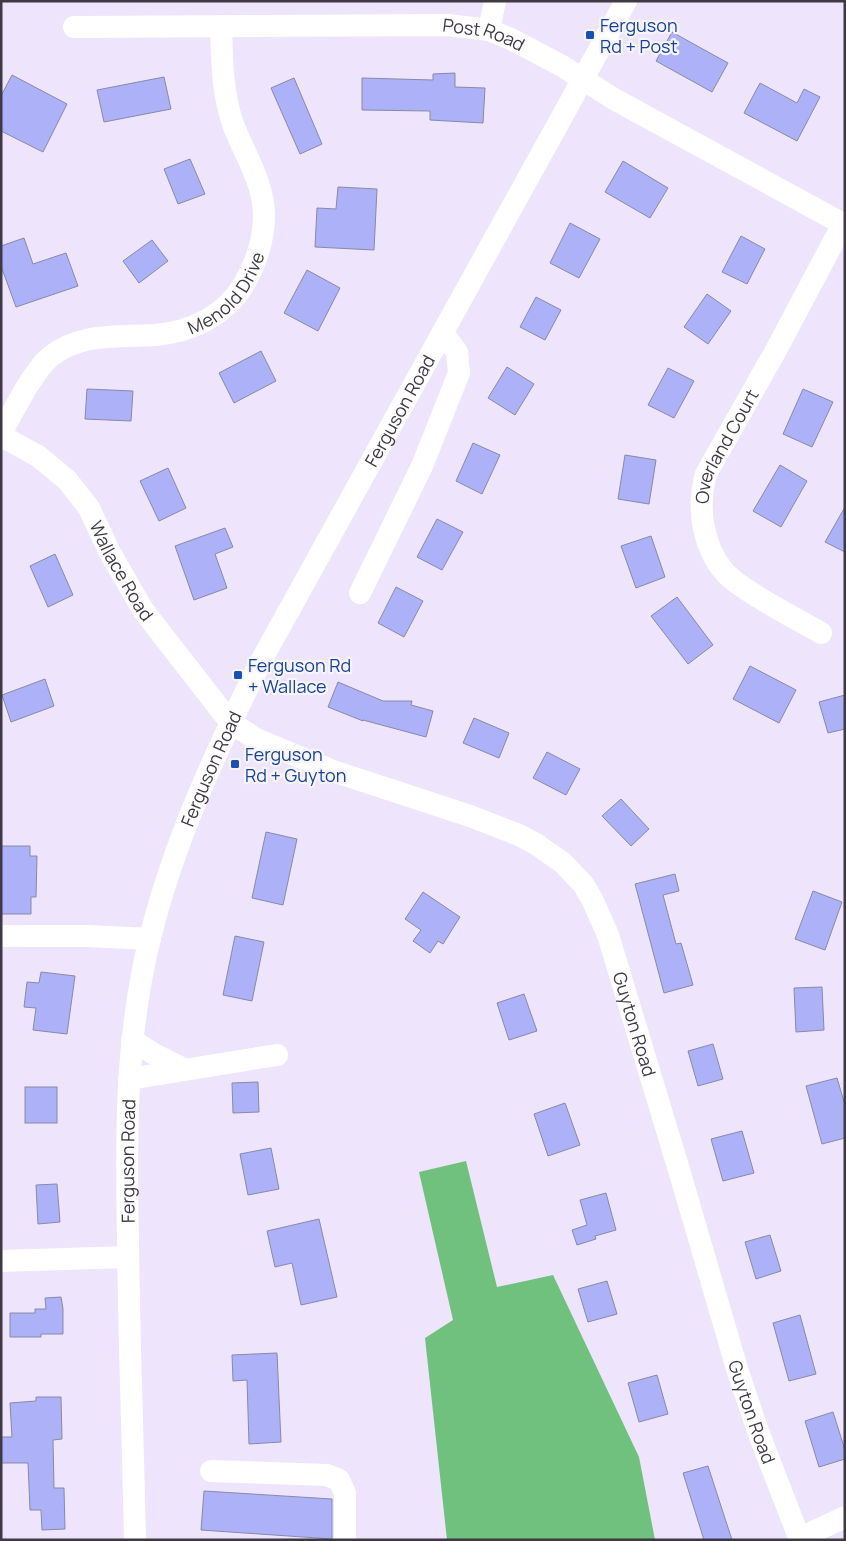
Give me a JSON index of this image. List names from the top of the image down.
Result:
{
  "streets": {
    "street": [
      "Post Road",
      "Menold Drive",
      "Ferguson Road",
      "Overland Court",
      "Wallace Road",
      "Guyton Road"
    ]
  },
  "crossings": [
    ["Post Road", "Menold Drive"],
    ["Post Road", "Ferguson Road"],
    ["Post Road", "Overland Court"],
    ["Menold Drive", "Wallace Road"],
    ["Ferguson Road", "Wallace Road"],
    ["Ferguson Road", "Guyton Road"],
    ["Wallace Road", "Guyton Road"]
  ],
  "places": {
    "transit": ["Ferguson Rd + Post", "Ferguson Rd + Wallace", "Ferguson Rd + Guyton"]
  }
}
